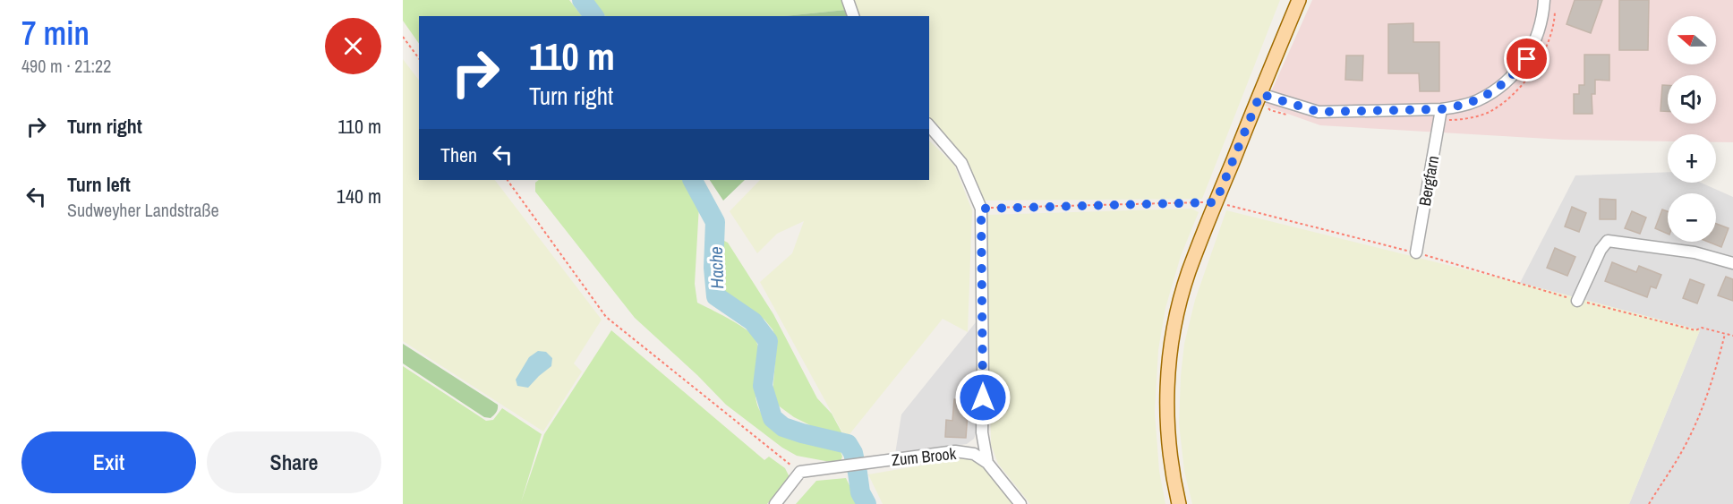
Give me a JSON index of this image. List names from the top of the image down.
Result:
{
  "streets": {
    "street": ["Bergfarn", "Zum Brook"]
  },
  "water": ["Hache"],
  "north": "left",
  "page": {
    "heading": ["7 min", "490 m · 21:22"],
    "map_buttons": ["+", "−"],
    "turn": ["110 m", "Turn right"],
    "list": [
      {
        "name": "Turn right",
        "value": "110 m"
      },
      {
        "name": "Turn left",
        "note": "Sudweyher Landstraße",
        "value": "140 m"
      }
    ],
    "then": "Then",
    "buttons": ["Exit", "Share"]
  }
}
